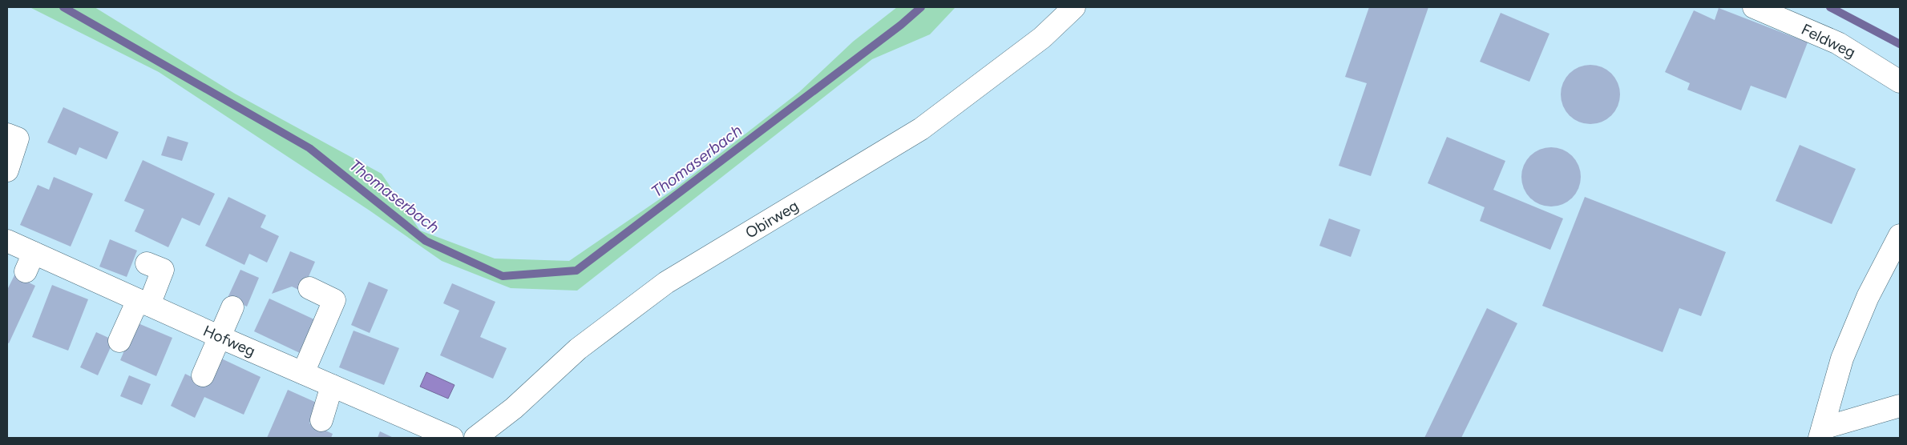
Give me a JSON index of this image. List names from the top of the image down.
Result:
{
  "streets": {
    "street": ["Feldweg", "Obirweg", "Hofweg"]
  },
  "water": ["Thomaserbach"]
}
